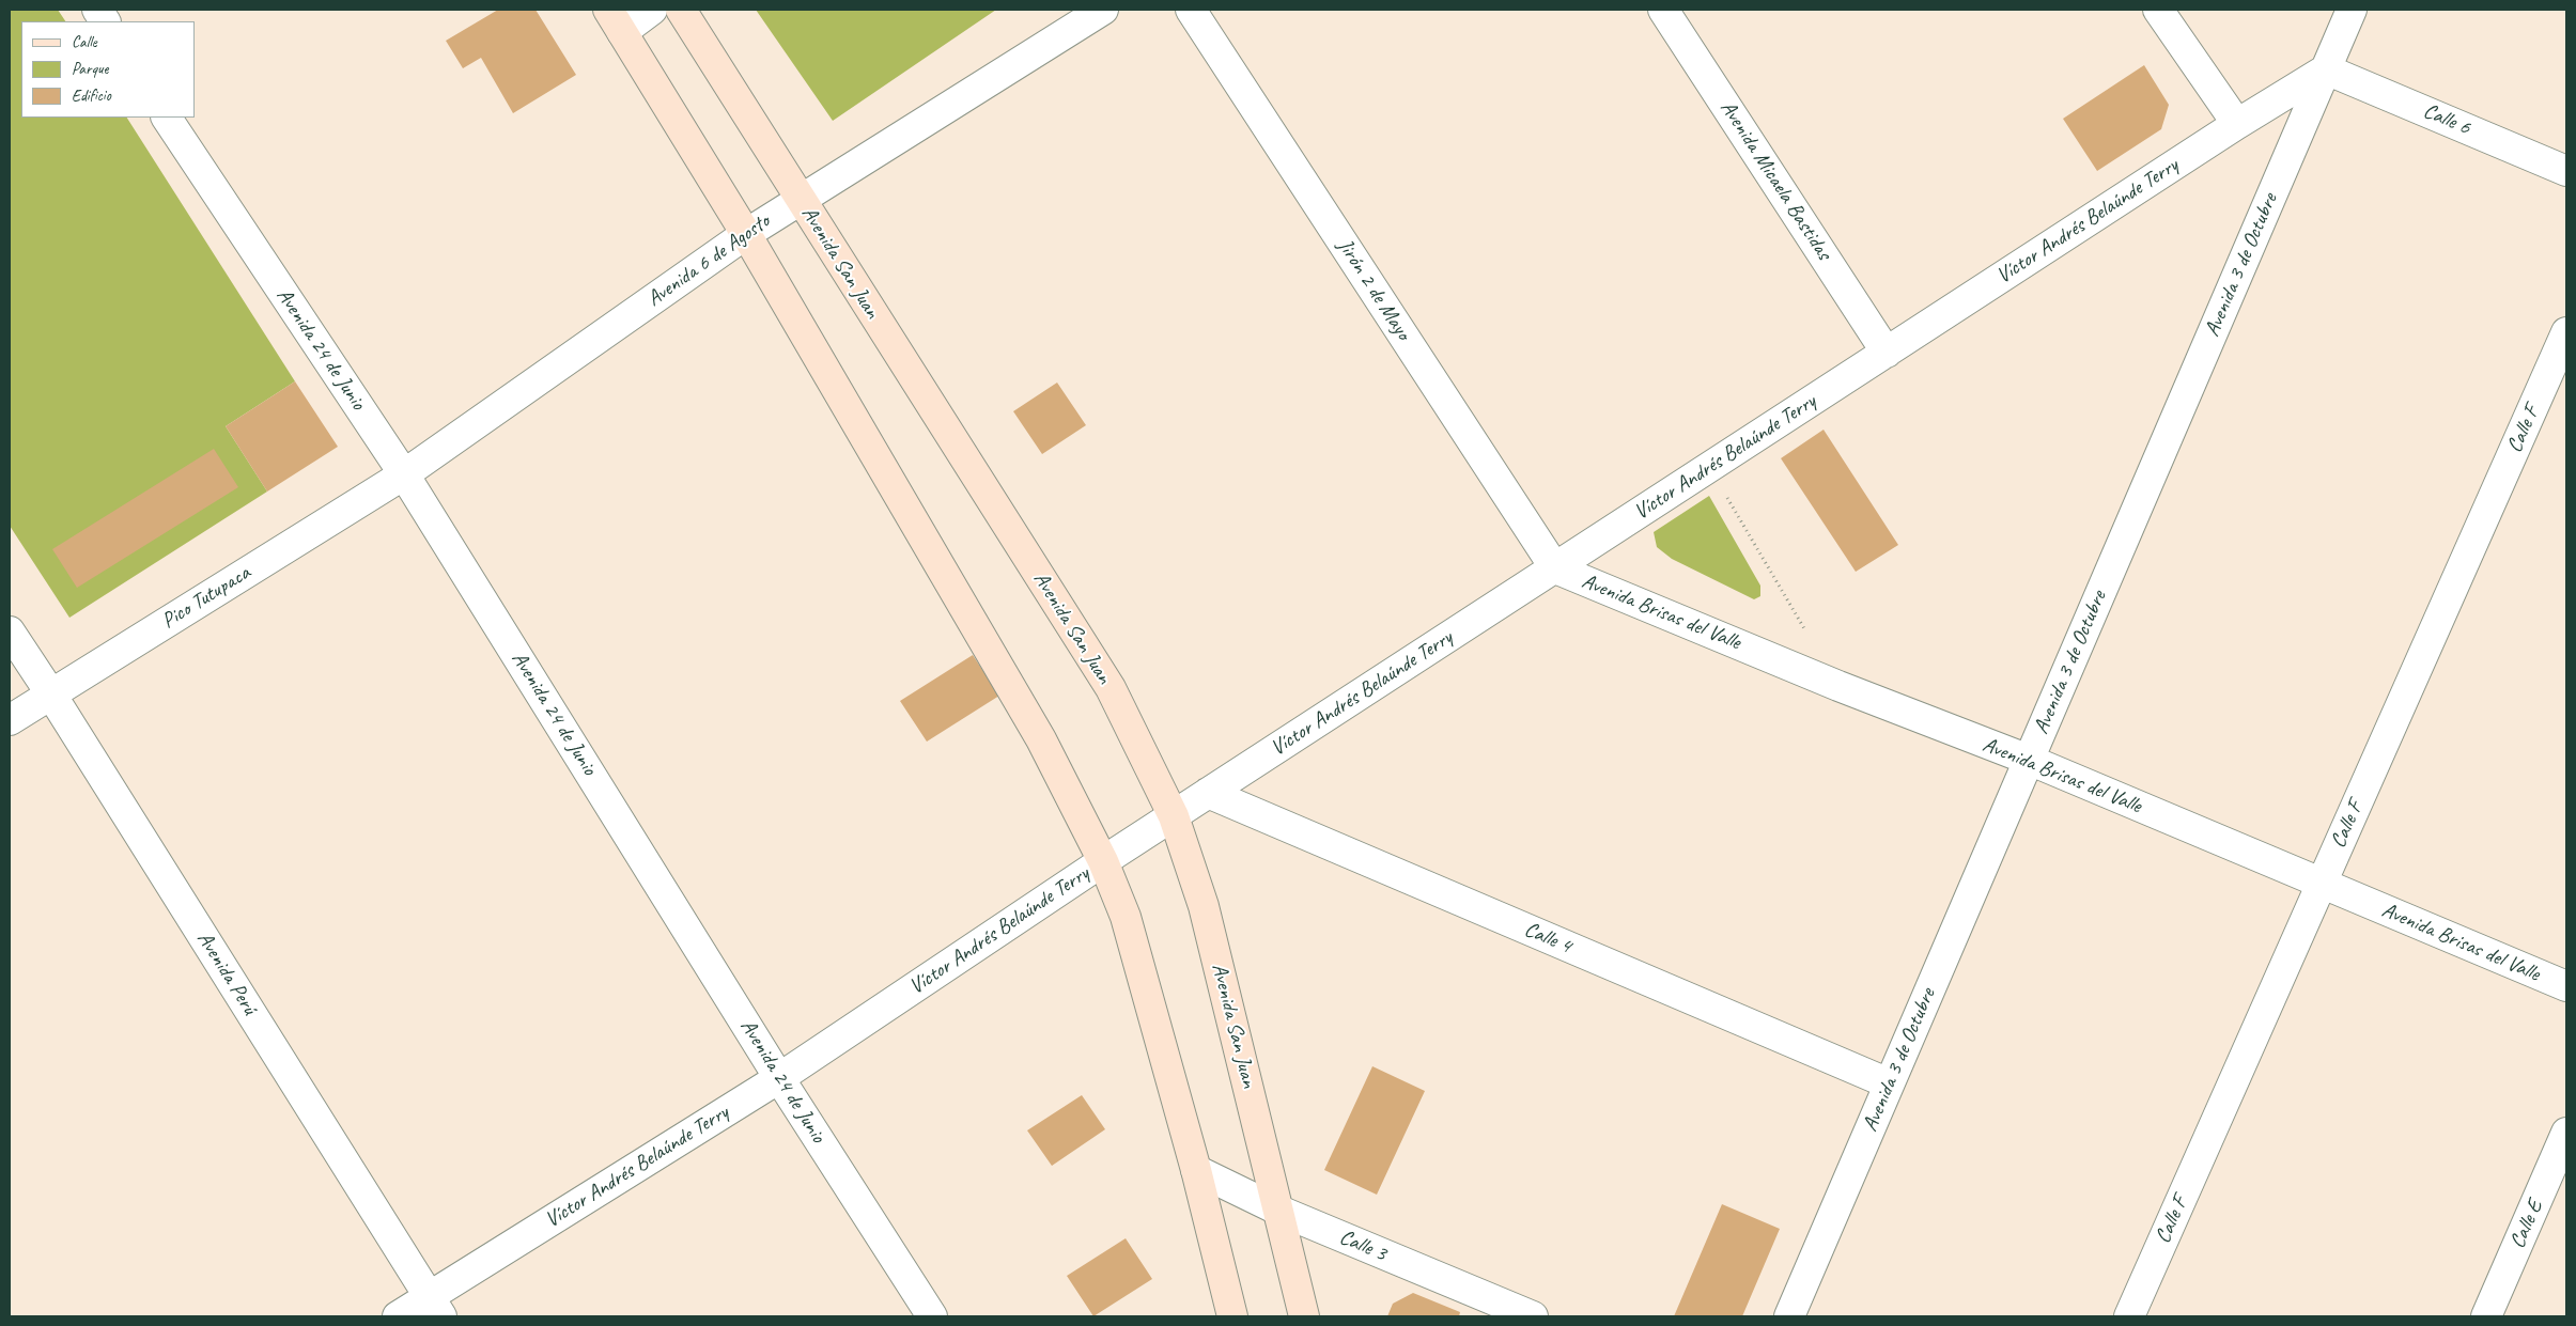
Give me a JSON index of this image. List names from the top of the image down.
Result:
{
  "streets": {
    "main road": ["Avenida San Juan"],
    "street": [
      "Calle 6",
      "Avenida Micaela Bastidas",
      "Víctor Andrés Belaúnde Terry",
      "Avenida 6 de Agosto",
      "Avenida 3 de Octubre",
      "Jirón 2 de Mayo",
      "Avenida 24 de Junio",
      "Calle F",
      "Pico Tutupaca",
      "Avenida Brisas del Valle",
      "Calle 4",
      "Avenida Perú",
      "Calle E",
      "Calle 3"
    ]
  },
  "crossings": [
    ["Calle 6", "Víctor Andrés Belaúnde Terry"],
    ["Calle 6", "Avenida 3 de Octubre"],
    ["Avenida Micaela Bastidas", "Víctor Andrés Belaúnde Terry"],
    ["Víctor Andrés Belaúnde Terry", "Avenida San Juan"],
    ["Víctor Andrés Belaúnde Terry", "Avenida 3 de Octubre"],
    ["Víctor Andrés Belaúnde Terry", "Jirón 2 de Mayo"],
    ["Víctor Andrés Belaúnde Terry", "Avenida 24 de Junio"],
    ["Víctor Andrés Belaúnde Terry", "Avenida Brisas del Valle"],
    ["Víctor Andrés Belaúnde Terry", "Calle 4"],
    ["Víctor Andrés Belaúnde Terry", "Avenida Perú"],
    ["Avenida 6 de Agosto", "Avenida San Juan"],
    ["Avenida 6 de Agosto", "Avenida 24 de Junio"],
    ["Avenida 6 de Agosto", "Pico Tutupaca"],
    ["Avenida San Juan", "Calle 3"],
    ["Avenida 3 de Octubre", "Avenida Brisas del Valle"],
    ["Avenida 3 de Octubre", "Calle 4"],
    ["Jirón 2 de Mayo", "Avenida Brisas del Valle"],
    ["Avenida 24 de Junio", "Pico Tutupaca"],
    ["Calle F", "Avenida Brisas del Valle"],
    ["Pico Tutupaca", "Avenida Perú"]
  ],
  "legend": ["Calle", "Parque", "Edificio"]
}
